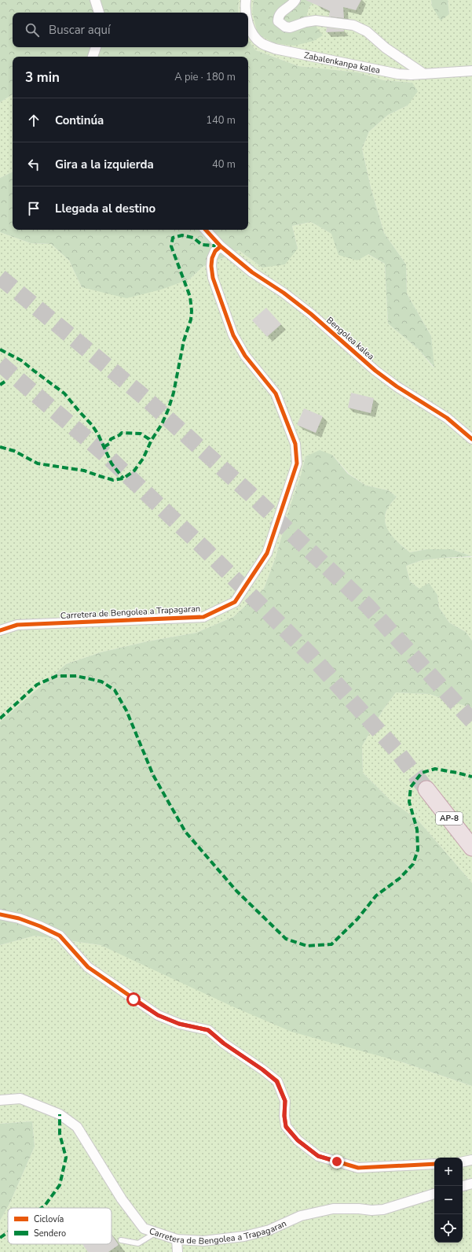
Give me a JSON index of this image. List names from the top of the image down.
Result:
{
  "streets": {
    "highway": ["AP-8"],
    "street": ["Zabalenkanpa kalea", "Bengolea kalea", "Carretera de Bengolea a Trapagaran"]
  },
  "crossings": [
    ["Bengolea kalea", "Carretera de Bengolea a Trapagaran"]
  ],
  "legend": ["Ciclovía", "Sendero"],
  "page": {
    "search": "Buscar aquí",
    "heading": ["3 min", "A pie · 180 m"],
    "list": [
      ["Continúa", "140 m"],
      ["Gira a la izquierda", "40 m"],
      "Llegada al destino"
    ],
    "map_buttons": ["+", "−"]
  }
}
